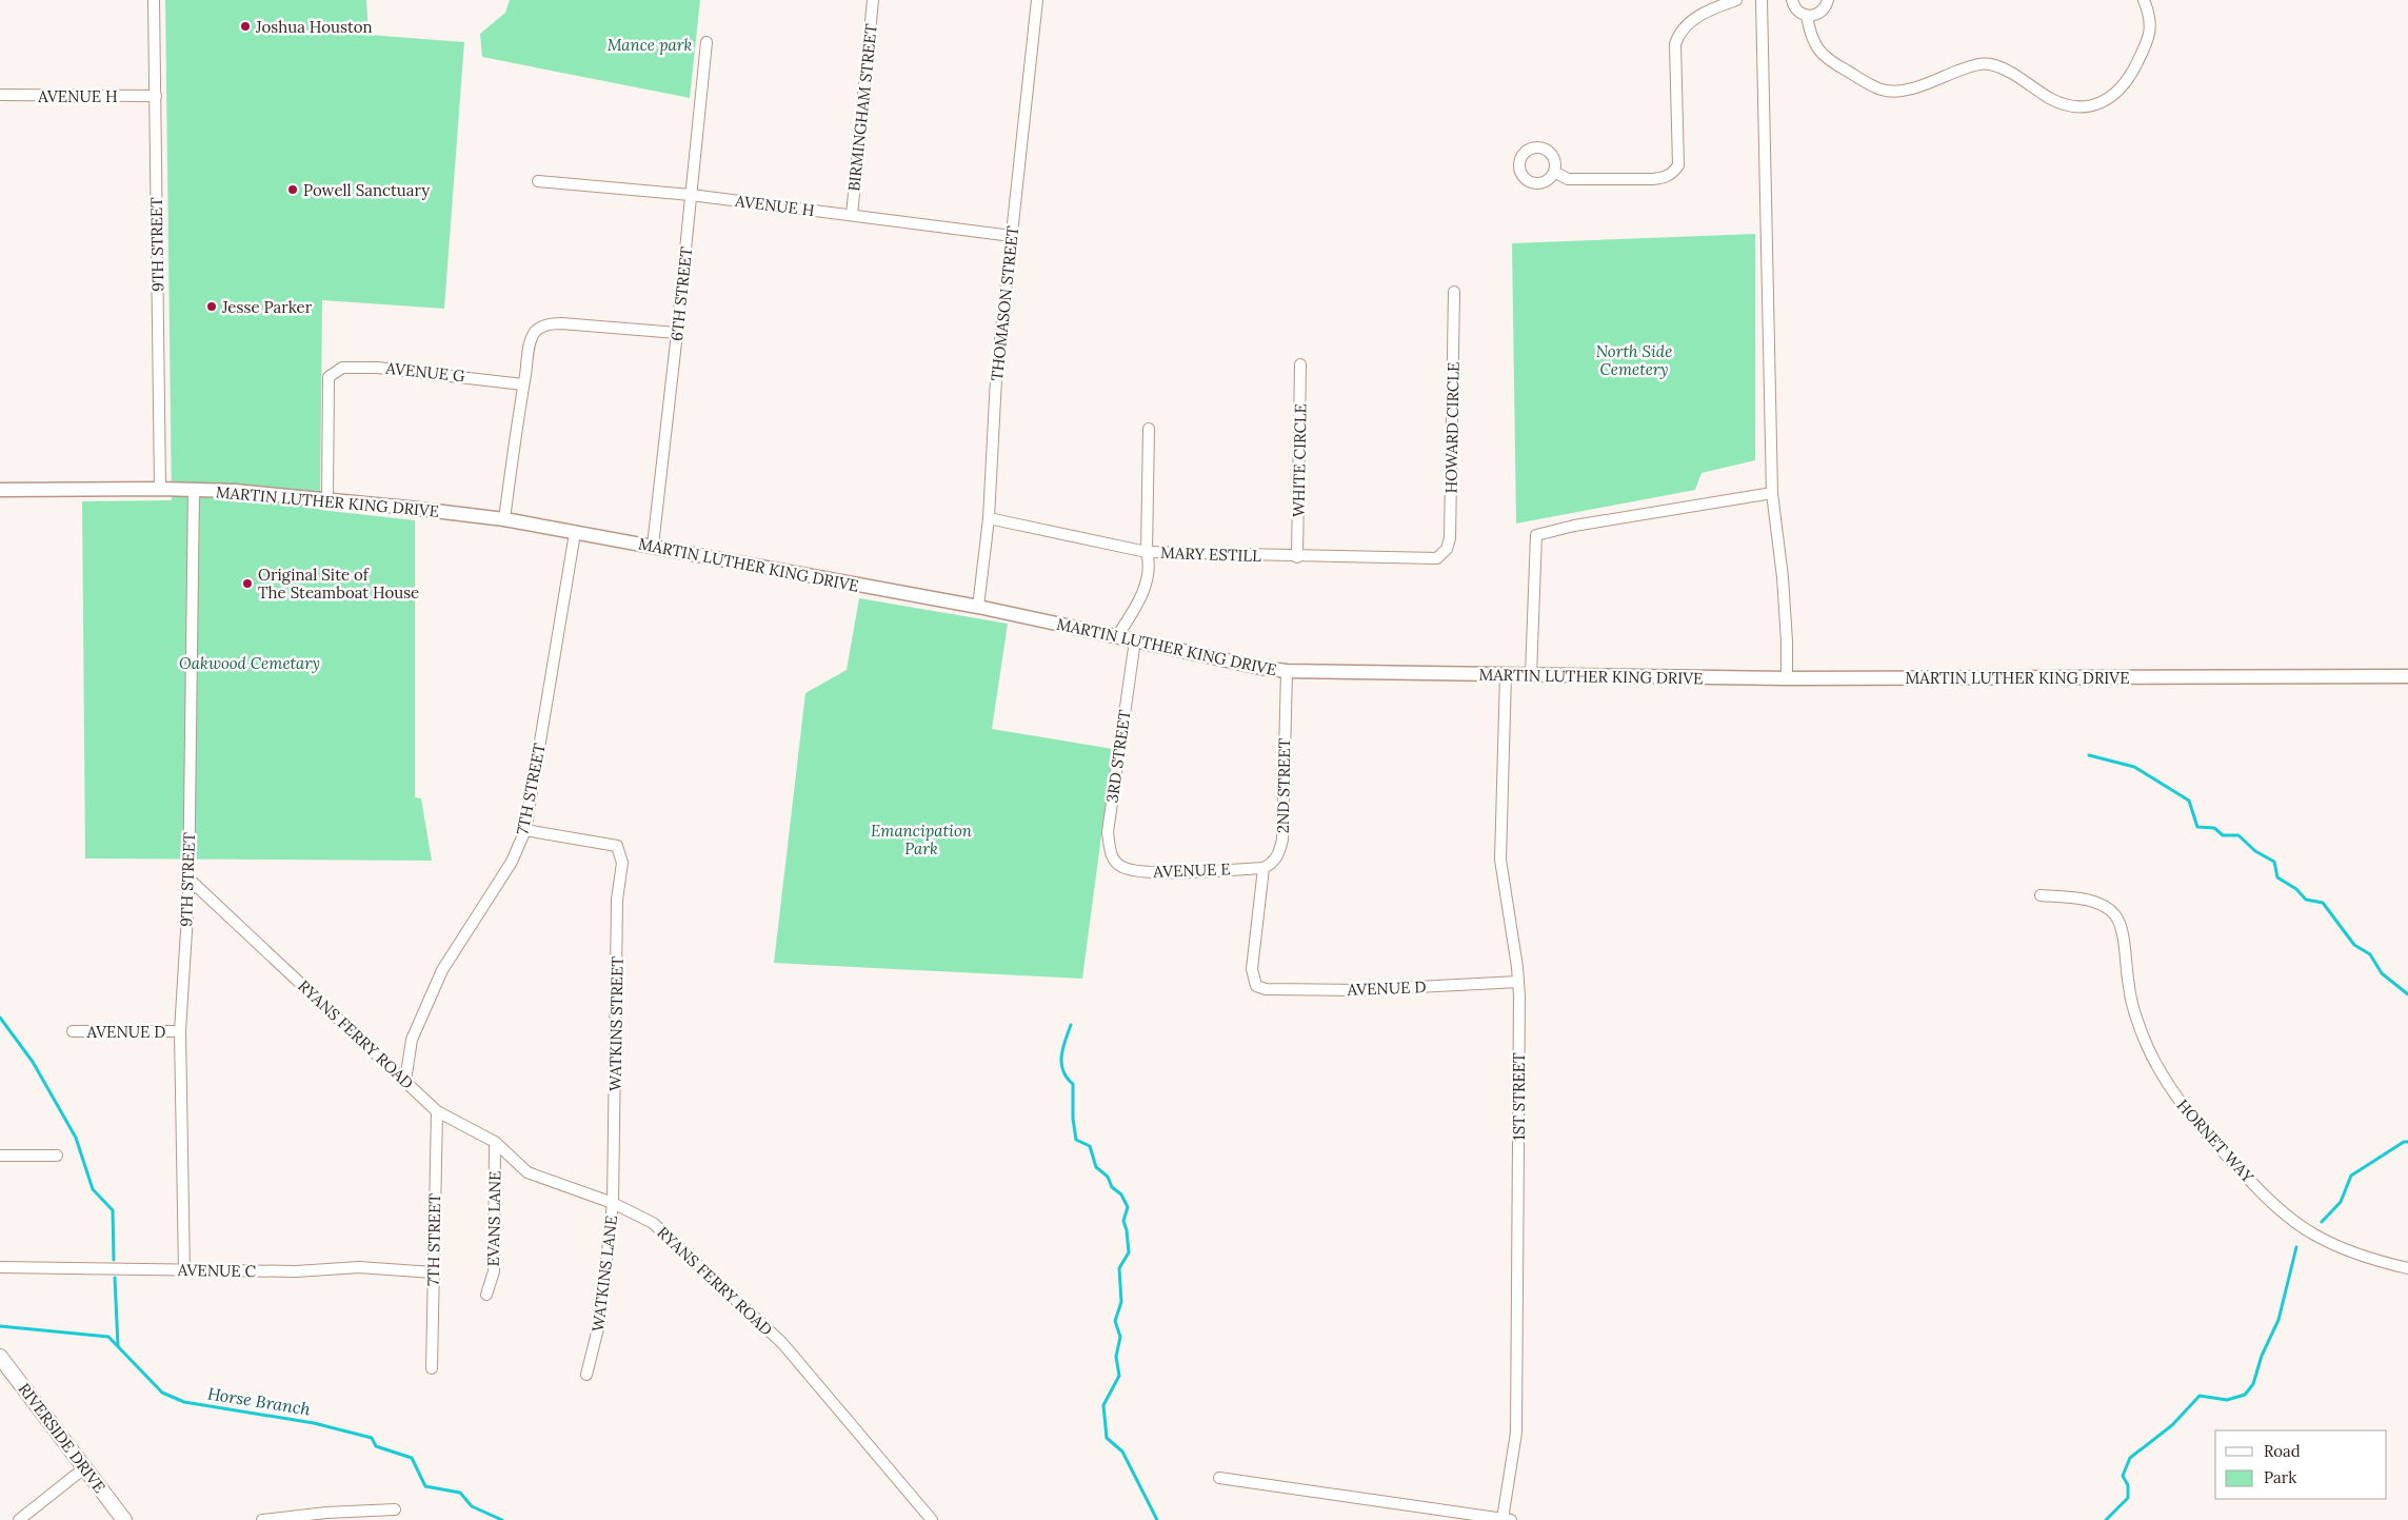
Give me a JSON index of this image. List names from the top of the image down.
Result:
{
  "streets": {
    "main road": ["RIVERSIDE DRIVE"],
    "street": [
      "AVENUE H",
      "BIRMINGHAM STREET",
      "9TH STREET",
      "6TH STREET",
      "THOMASON STREET",
      "AVENUE G",
      "HOWARD CIRCLE",
      "WHITE CIRCLE",
      "MARTIN LUTHER KING DRIVE",
      "MARY ESTILL",
      "3RD STREET",
      "2ND STREET",
      "7TH STREET",
      "AVENUE E",
      "AVENUE D",
      "WATKINS STREET",
      "RYANS FERRY ROAD",
      "1ST STREET",
      "HORNET WAY",
      "EVANS LANE",
      "AVENUE C",
      "WATKINS LANE"
    ]
  },
  "crossings": [
    ["AVENUE H", "BIRMINGHAM STREET"],
    ["AVENUE H", "9TH STREET"],
    ["AVENUE H", "6TH STREET"],
    ["AVENUE H", "THOMASON STREET"],
    ["9TH STREET", "MARTIN LUTHER KING DRIVE"],
    ["9TH STREET", "AVENUE D"],
    ["9TH STREET", "RYANS FERRY ROAD"],
    ["9TH STREET", "AVENUE C"],
    ["6TH STREET", "MARTIN LUTHER KING DRIVE"],
    ["THOMASON STREET", "MARTIN LUTHER KING DRIVE"],
    ["THOMASON STREET", "MARY ESTILL"],
    ["AVENUE G", "MARTIN LUTHER KING DRIVE"],
    ["HOWARD CIRCLE", "MARY ESTILL"],
    ["WHITE CIRCLE", "MARY ESTILL"],
    ["MARTIN LUTHER KING DRIVE", "3RD STREET"],
    ["MARTIN LUTHER KING DRIVE", "2ND STREET"],
    ["MARTIN LUTHER KING DRIVE", "7TH STREET"],
    ["MARTIN LUTHER KING DRIVE", "1ST STREET"],
    ["3RD STREET", "AVENUE E"],
    ["2ND STREET", "AVENUE E"],
    ["2ND STREET", "AVENUE D"],
    ["7TH STREET", "WATKINS STREET"],
    ["7TH STREET", "RYANS FERRY ROAD"],
    ["7TH STREET", "AVENUE C"],
    ["AVENUE E", "AVENUE D"],
    ["AVENUE D", "1ST STREET"],
    ["WATKINS STREET", "RYANS FERRY ROAD"],
    ["WATKINS STREET", "WATKINS LANE"],
    ["RYANS FERRY ROAD", "EVANS LANE"],
    ["RYANS FERRY ROAD", "WATKINS LANE"]
  ],
  "water": ["Horse Branch"],
  "parks": [
    "Mance park",
    "North Side Cemetery",
    "Oakwood Cemetary",
    "Emancipation Park"
  ],
  "places": [
    "Joshua Houston",
    "Powell Sanctuary",
    "Jesse Parker",
    "Original Site of The Steamboat House"
  ],
  "legend": ["Road", "Park"]
}
